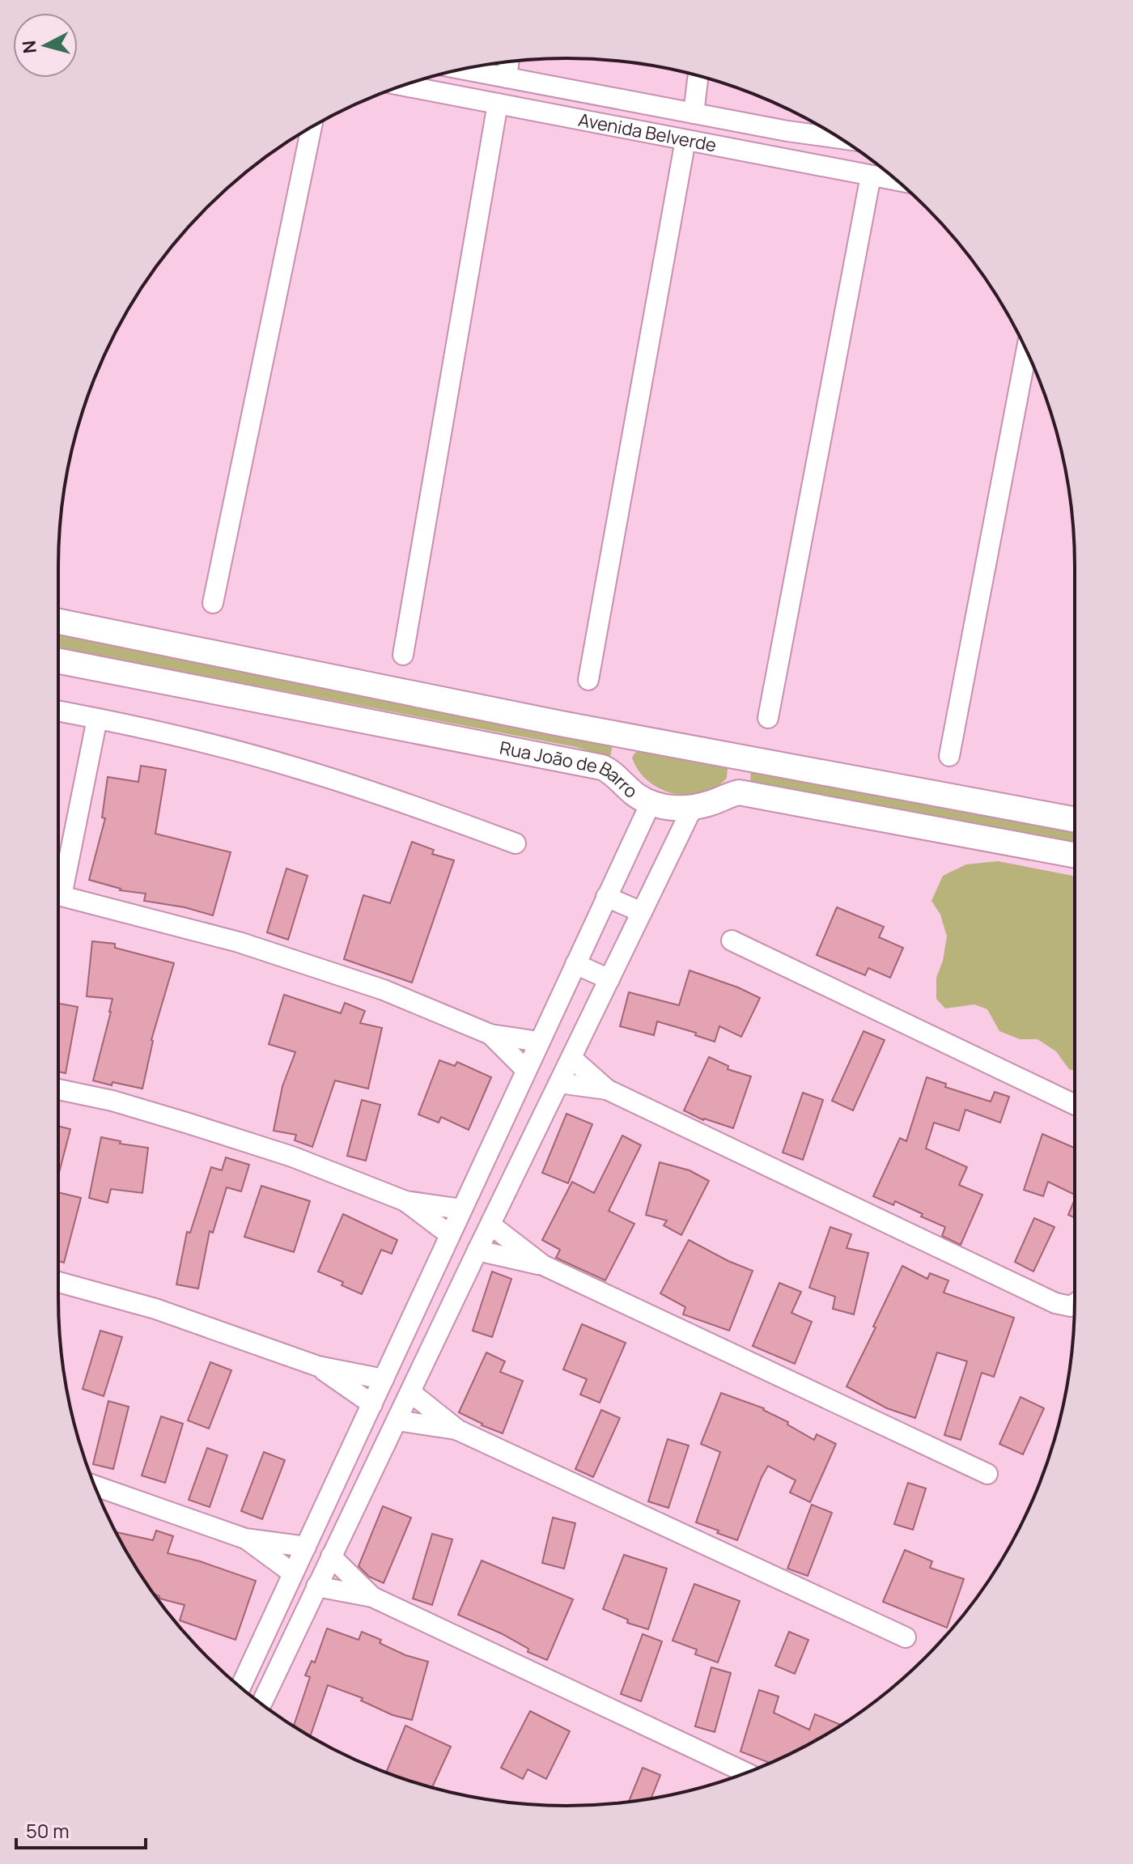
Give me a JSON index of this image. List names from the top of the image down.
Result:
{
  "streets": {
    "street": ["Avenida Belverde", "Rua João de Barro"]
  },
  "scale_bar": "50 m",
  "north": "left"
}
